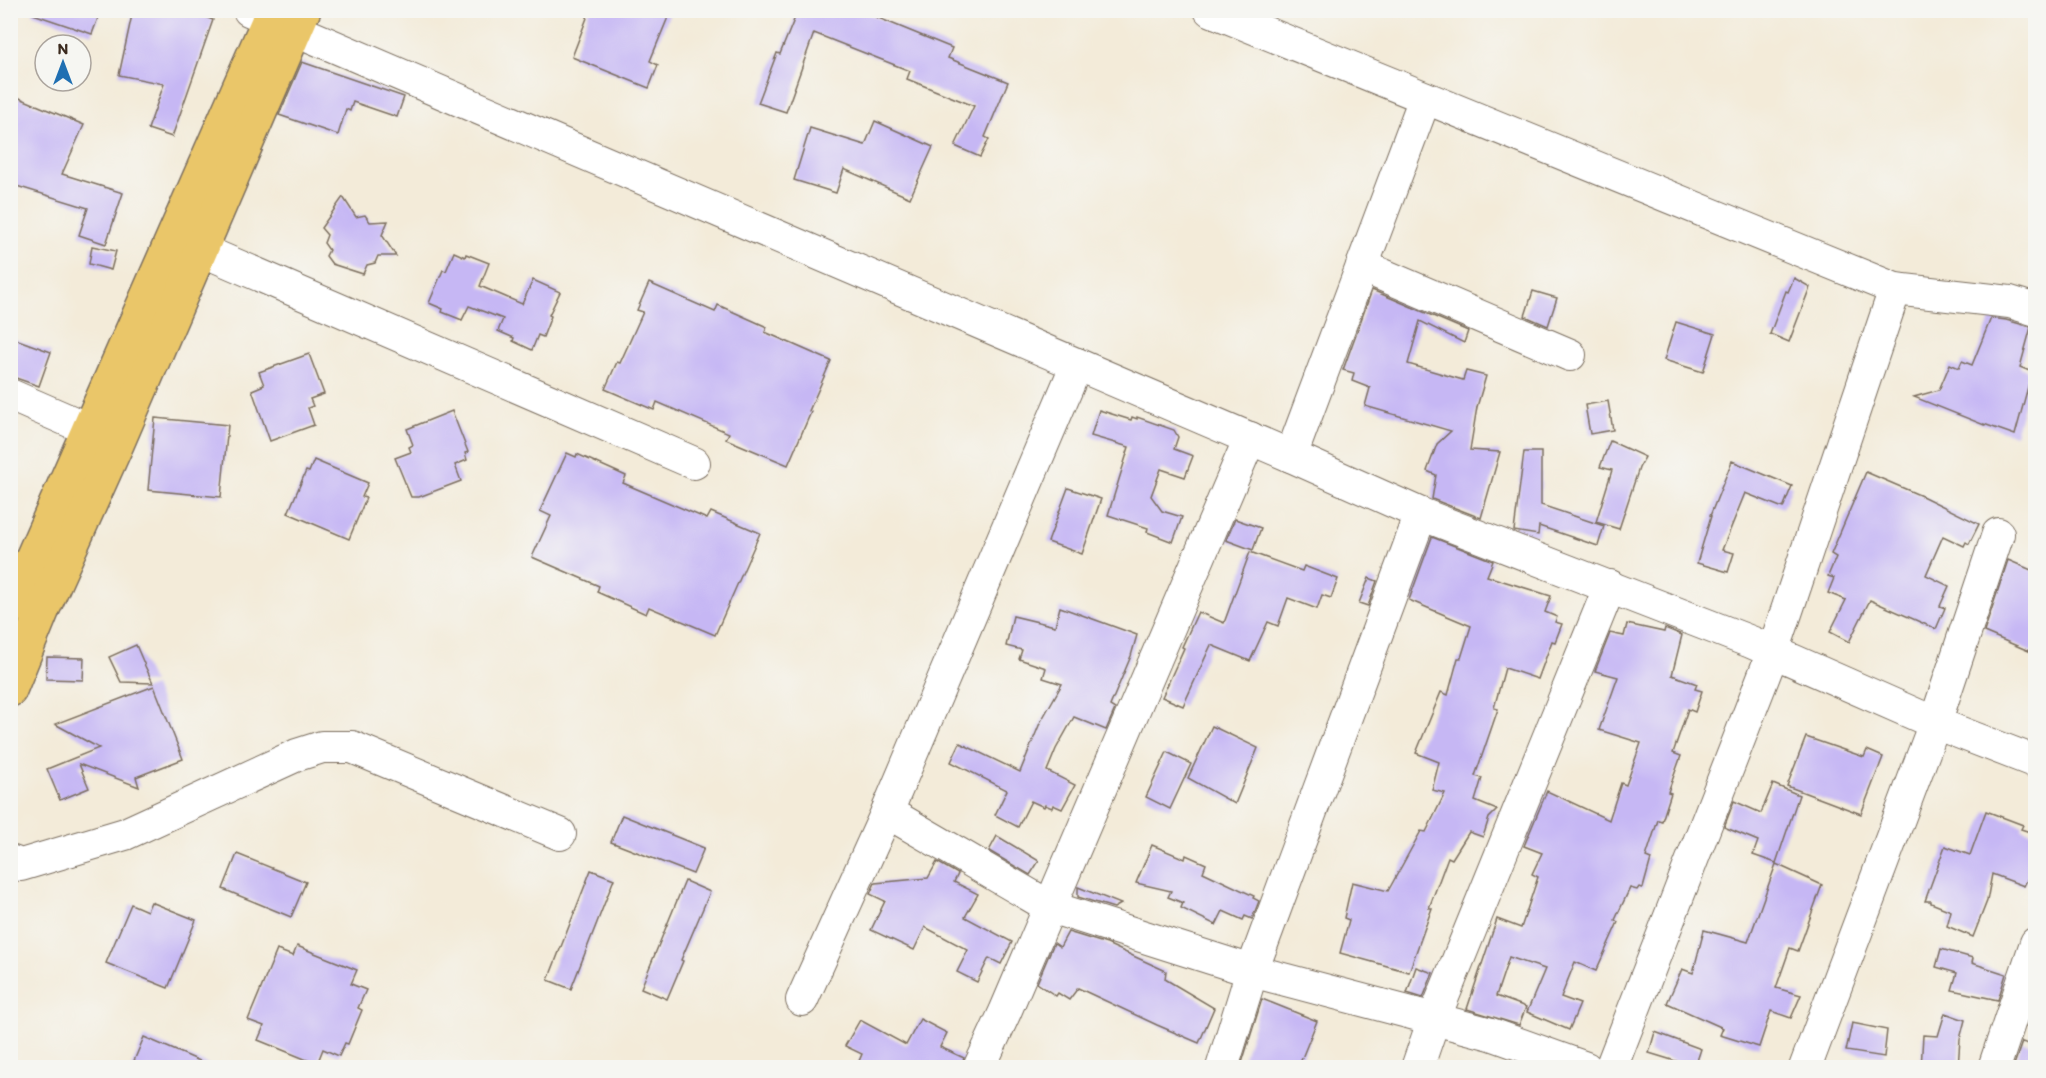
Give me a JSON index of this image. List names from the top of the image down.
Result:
{
  "north": "top"
}
